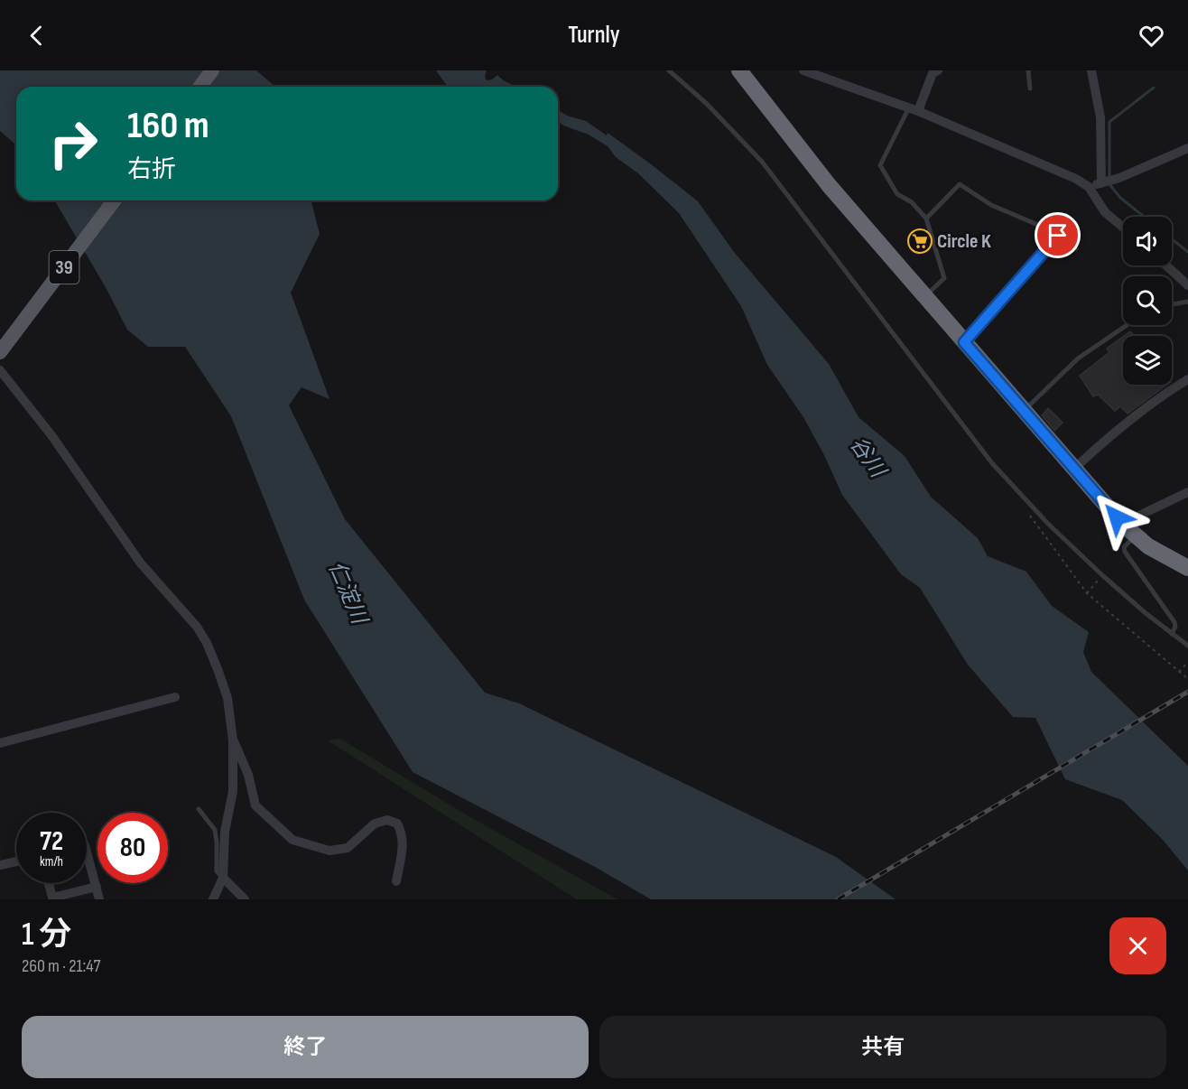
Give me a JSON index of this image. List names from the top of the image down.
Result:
{
  "streets": {
    "main road": ["39"]
  },
  "water": ["谷川", "仁淀川"],
  "places": {
    "supermarket": ["Circle K"]
  },
  "page": {
    "header": "Turnly",
    "turn": ["160 m", "右折"],
    "speed": "72 km/h",
    "limit": "80",
    "heading": ["1 分", "260 m · 21:47"],
    "buttons": ["終了", "共有"]
  }
}
